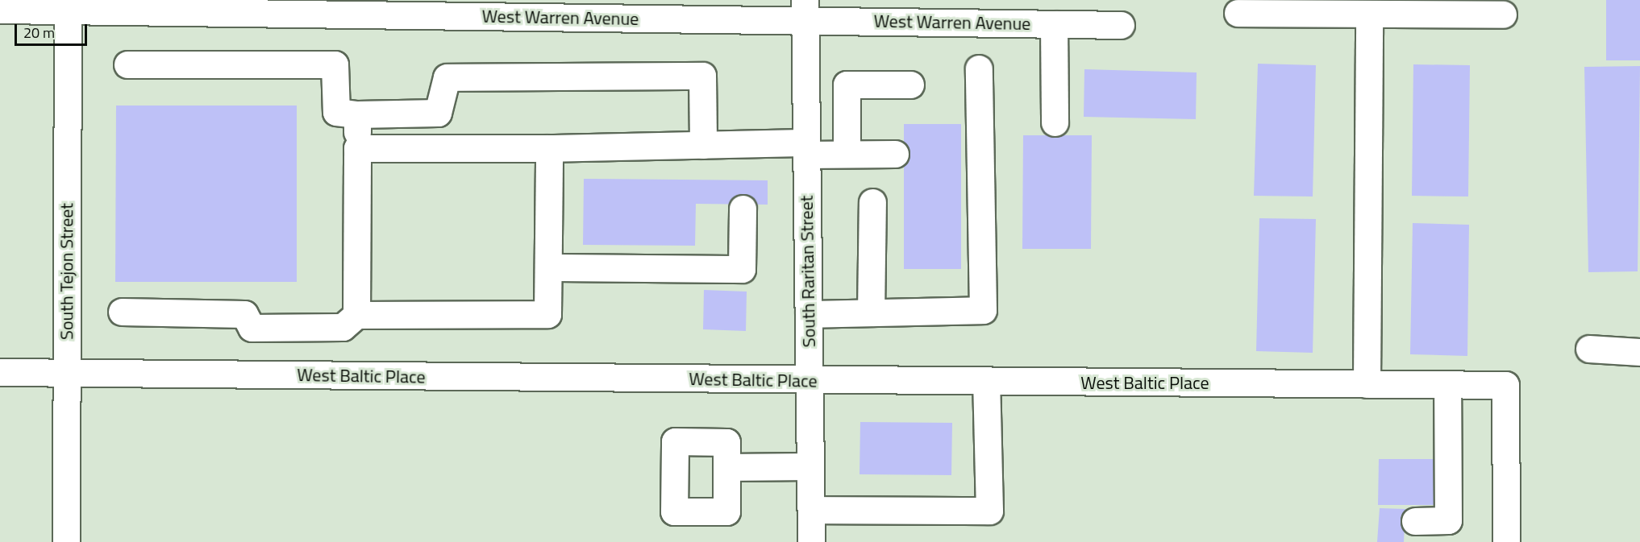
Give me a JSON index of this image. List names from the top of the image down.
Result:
{
  "streets": {
    "street": [
      "West Warren Avenue",
      "South Tejon Street",
      "South Raritan Street",
      "West Baltic Place"
    ]
  },
  "crossings": [
    ["West Warren Avenue", "South Tejon Street"],
    ["West Warren Avenue", "South Raritan Street"],
    ["South Tejon Street", "West Baltic Place"],
    ["South Raritan Street", "West Baltic Place"]
  ],
  "scale_bar": "20 m"
}
